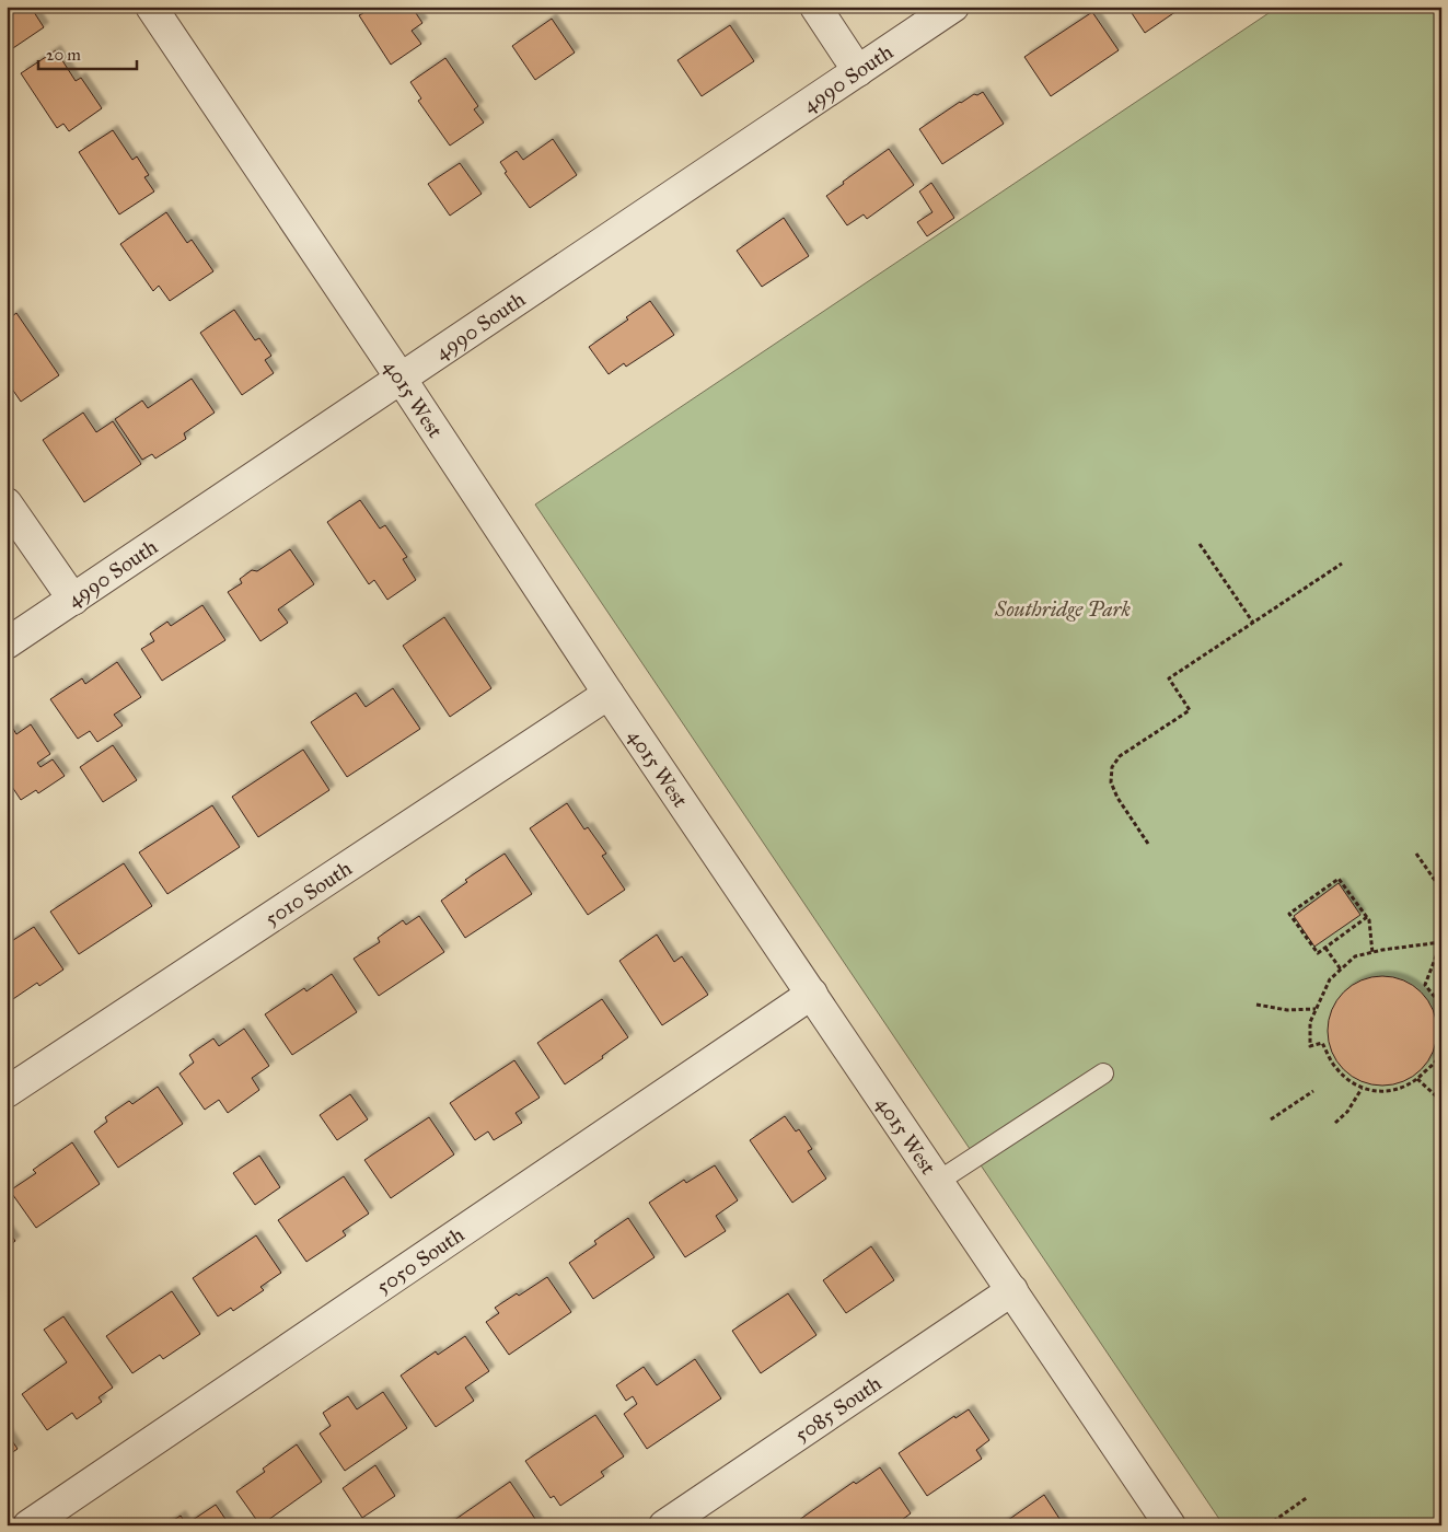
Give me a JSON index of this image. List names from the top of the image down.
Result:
{
  "streets": {
    "street": [
      "4990 South",
      "4015 West",
      "5010 South",
      "5050 South",
      "5085 South"
    ]
  },
  "crossings": [
    ["4990 South", "4015 West"],
    ["4015 West", "5010 South"],
    ["4015 West", "5050 South"],
    ["4015 West", "5085 South"]
  ],
  "parks": ["Southridge Park"],
  "scale_bar": "20 m"
}
